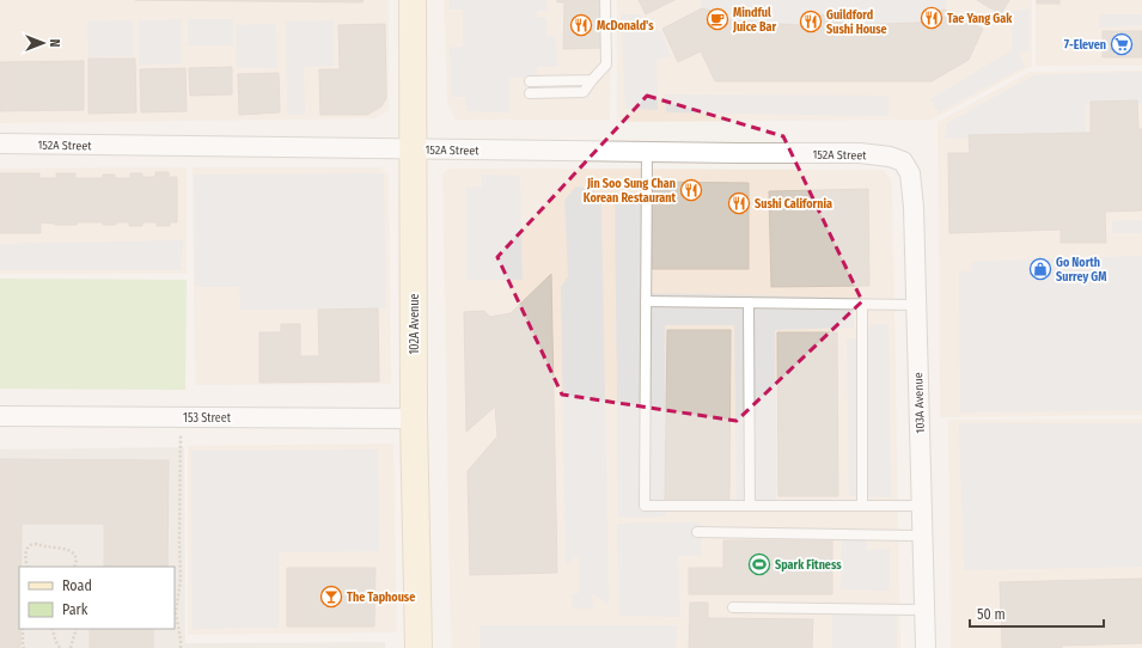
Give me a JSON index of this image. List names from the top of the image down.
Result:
{
  "streets": {
    "street": [
      "152A Street",
      "102A Avenue",
      "103A Avenue",
      "153 Street"
    ]
  },
  "crossings": [
    ["152A Street", "102A Avenue"],
    ["152A Street", "103A Avenue"],
    ["102A Avenue", "153 Street"]
  ],
  "places": {
    "restaurant": [
      "Tae Yang Gak",
      "Guildford Sushi House",
      "McDonald's",
      "Jin Soo Sung Chan Korean Restaurant",
      "Sushi California"
    ],
    "cafe": ["Mindful Juice Bar"],
    "supermarket": ["7-Eleven"],
    "shop": ["Go North Surrey GM"],
    "sports": ["Spark Fitness"],
    "bar": ["The Taphouse"]
  },
  "legend": ["Road", "Park"],
  "scale_bar": "50 m",
  "north": "right"
}
